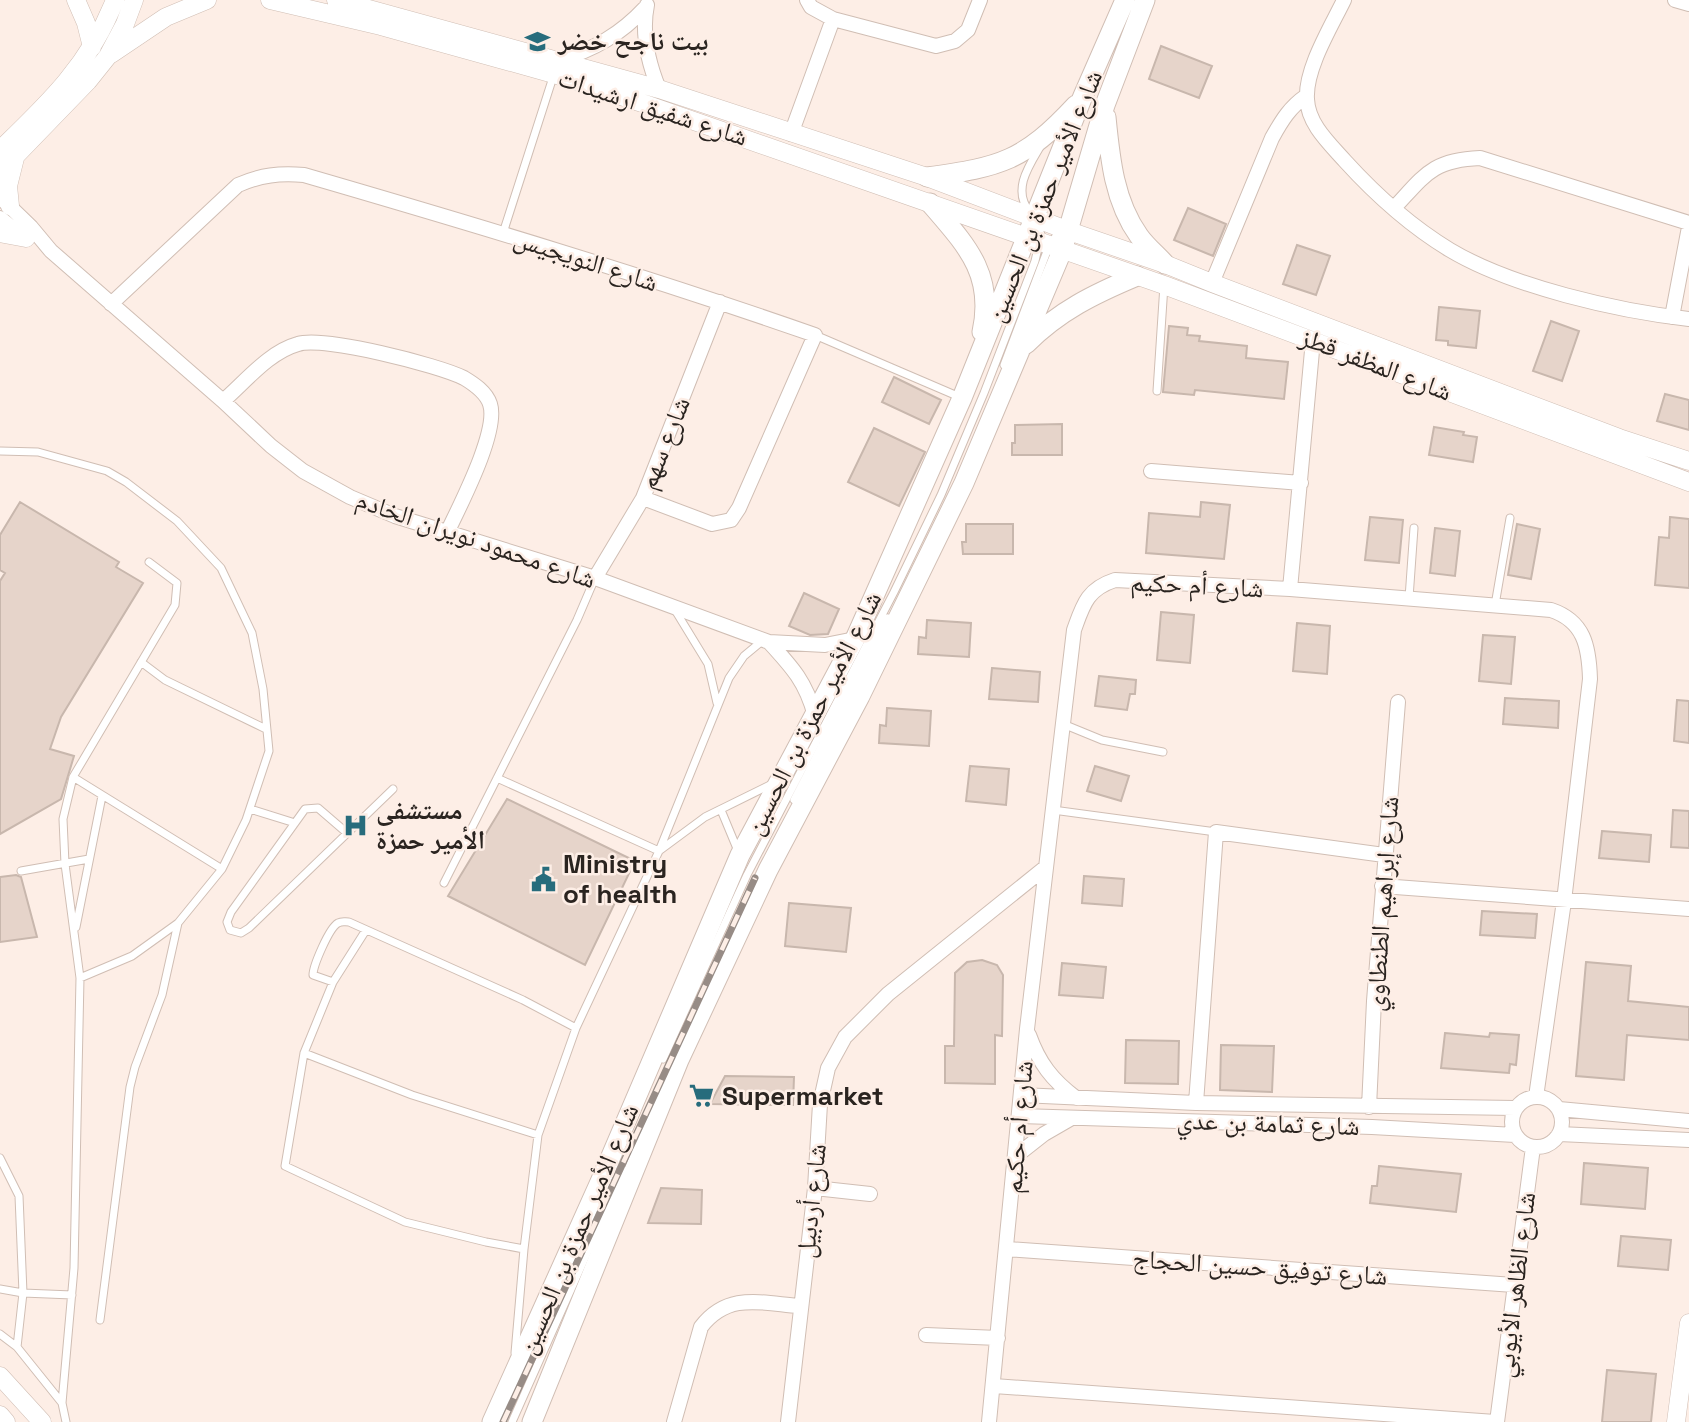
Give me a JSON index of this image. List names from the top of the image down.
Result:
{
  "streets": {
    "main road": ["شارع الأمير حمزة بن الحسين"],
    "street": [
      "شارع شفيق ارشيدات",
      "شارع النويجيس",
      "شارع المظفر قطز",
      "شارع سهم",
      "شارع محمود نويران الخادم",
      "شارع أم حكيم",
      "شارع إبراهيم الطنطاوي",
      "شارع ثمامة بن عدي",
      "شارع أردبيل",
      "شارع توفيق حسين الحجاج",
      "شارع الظاهر الأيوبي"
    ]
  },
  "crossings": [
    ["شارع شفيق ارشيدات", "شارع الأمير حمزة بن الحسين"],
    ["شارع شفيق ارشيدات", "شارع المظفر قطز"],
    ["شارع الأمير حمزة بن الحسين", "شارع المظفر قطز"],
    ["شارع الأمير حمزة بن الحسين", "شارع محمود نويران الخادم"],
    ["شارع النويجيس", "شارع سهم"],
    ["شارع النويجيس", "شارع محمود نويران الخادم"],
    ["شارع سهم", "شارع محمود نويران الخادم"],
    ["شارع أم حكيم", "شارع ثمامة بن عدي"],
    ["شارع أم حكيم", "شارع أردبيل"],
    ["شارع أم حكيم", "شارع توفيق حسين الحجاج"],
    ["شارع أم حكيم", "شارع الظاهر الأيوبي"],
    ["شارع إبراهيم الطنطاوي", "شارع ثمامة بن عدي"],
    ["شارع ثمامة بن عدي", "شارع الظاهر الأيوبي"],
    ["شارع توفيق حسين الحجاج", "شارع الظاهر الأيوبي"]
  ],
  "places": {
    "school or university": ["بيت ناجح خضر"],
    "hospital": ["مستشفى الأمير حمزة"],
    "public building": ["Ministry of health"],
    "supermarket": ["Supermarket"]
  }
}
